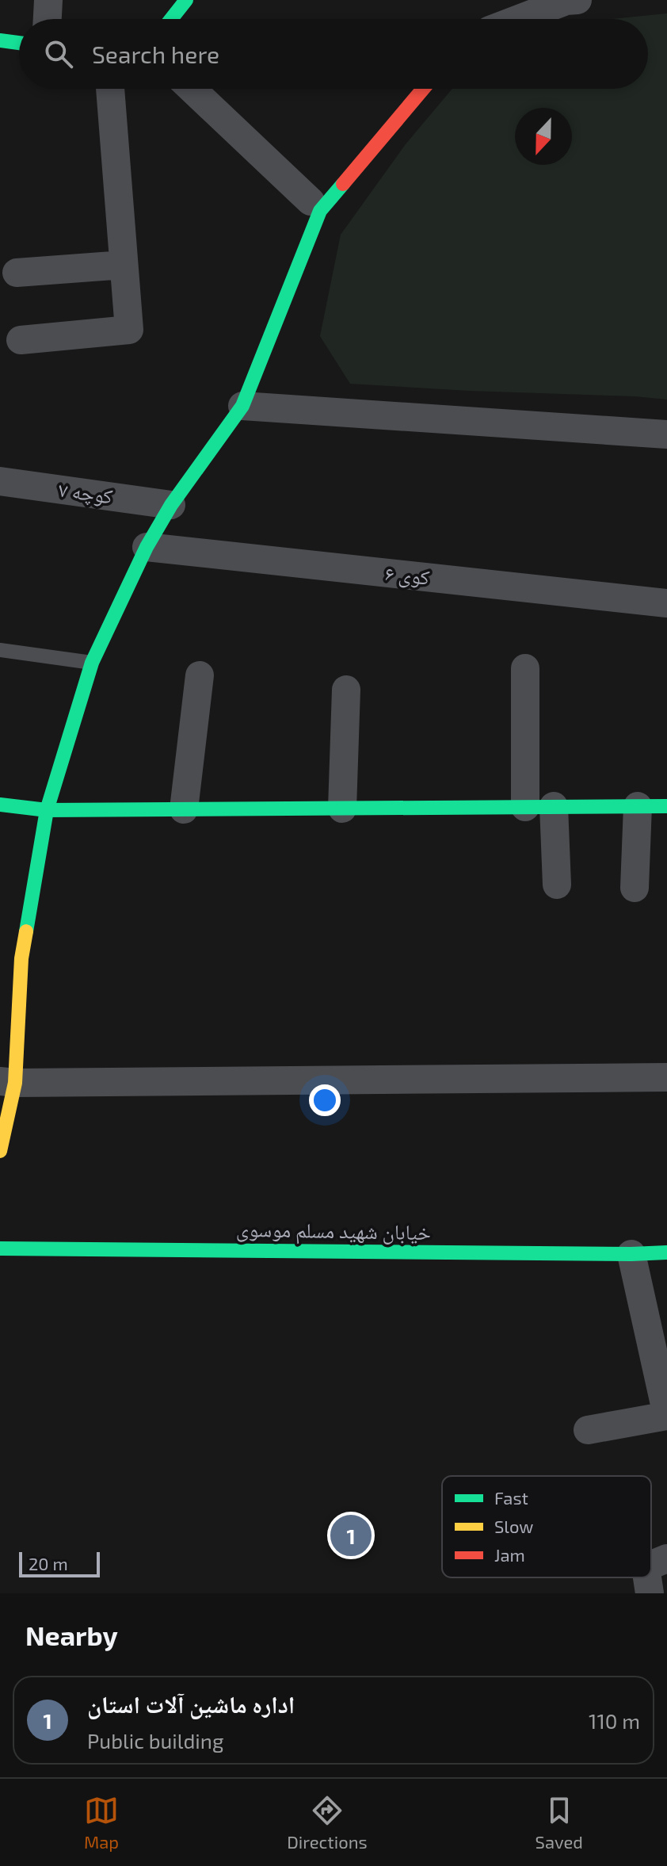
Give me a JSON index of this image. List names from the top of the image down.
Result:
{
  "streets": {
    "street": ["کوچه ۷", "کوی ۶", "خیابان شهید مسلم موسوی"]
  },
  "legend": ["Fast", "Slow", "Jam"],
  "scale_bar": "20 m",
  "north": "bottom",
  "page": {
    "search": "Search here",
    "pins": "1",
    "scale": "20 m",
    "heading": "Nearby",
    "list": [
      {
        "mark": "1",
        "name": "اداره ماشین آلات استان",
        "note": "Public building",
        "value": "110 m"
      }
    ],
    "nav": ["Map", "Directions", "Saved"]
  }
}
